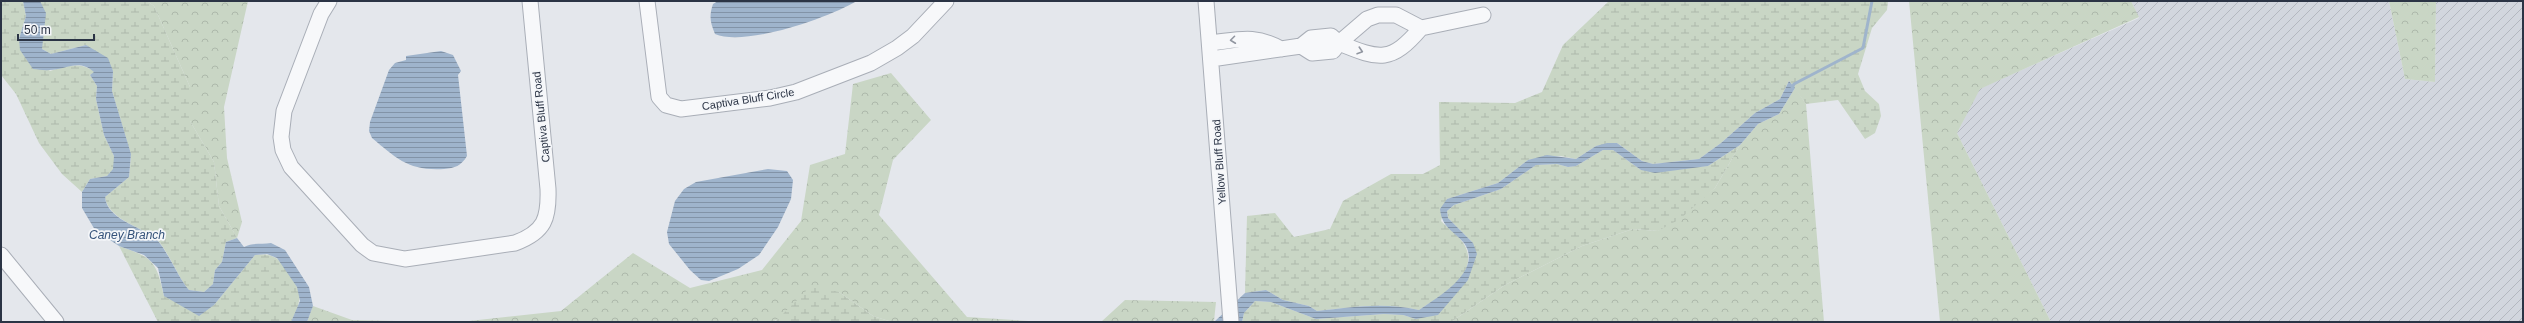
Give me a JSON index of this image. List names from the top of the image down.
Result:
{
  "streets": {
    "street": ["Captiva Bluff Circle", "Captiva Bluff Road", "Yellow Bluff Road"]
  },
  "water": ["Caney Branch"],
  "scale_bar": "50 m"
}
